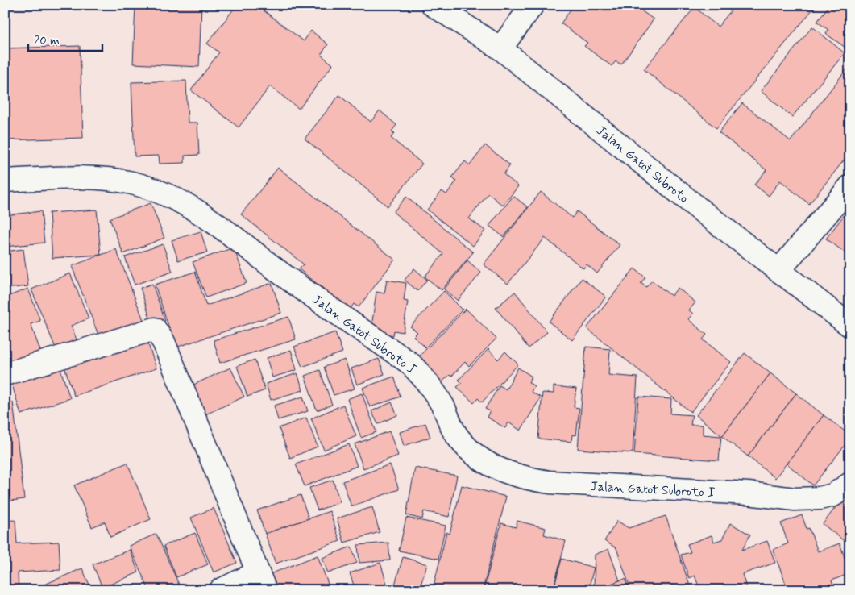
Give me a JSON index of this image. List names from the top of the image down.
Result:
{
  "streets": {
    "street": ["Jalan Gatot Subroto", "Jalan Gatot Subroto I"]
  },
  "scale_bar": "20 m"
}
